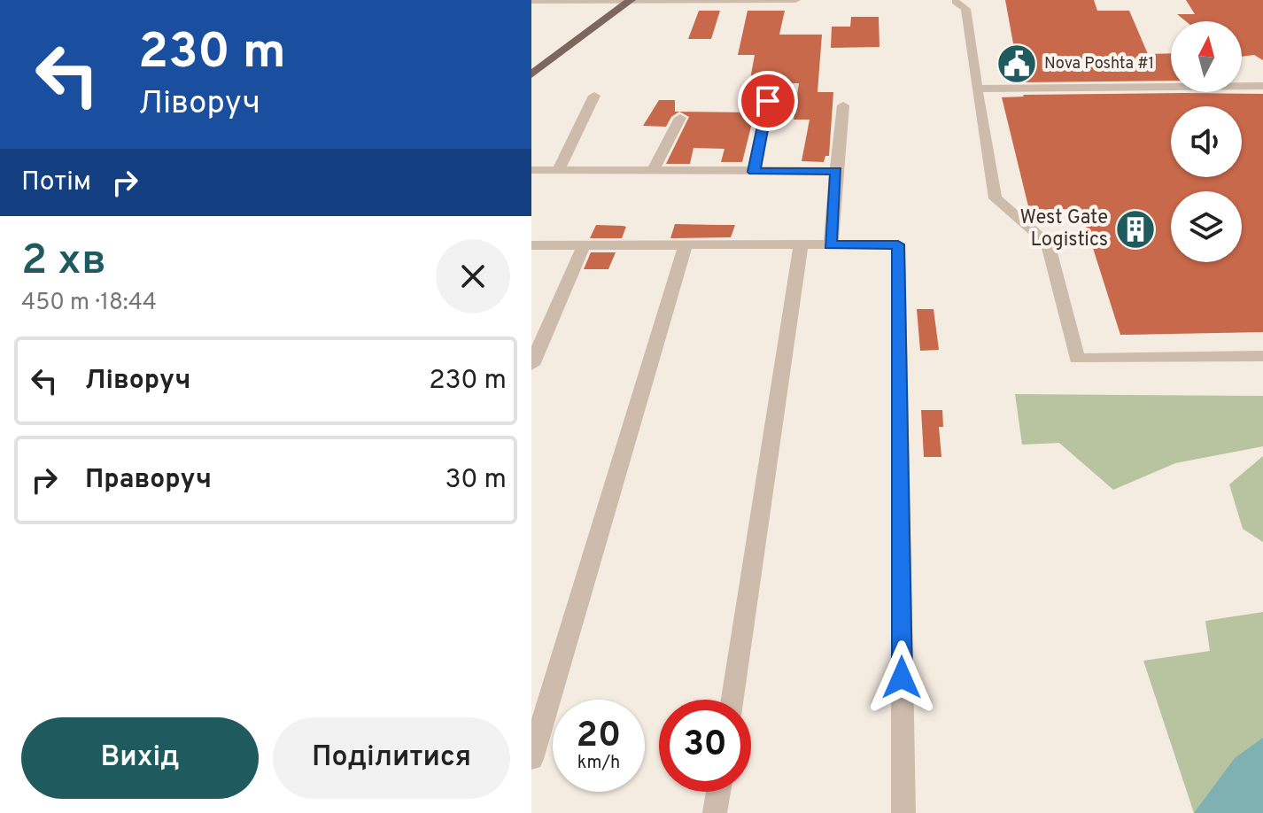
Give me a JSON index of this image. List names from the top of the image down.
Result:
{
  "places": {
    "public building": ["Nova Poshta #1"],
    "building": ["West Gate Logistics"]
  },
  "north": "top",
  "page": {
    "turn": ["230 m", "Ліворуч"],
    "then": "Потім",
    "heading": ["2 хв", "450 m · 18:44"],
    "list": [
      {
        "name": "Ліворуч",
        "value": "230 m"
      },
      {
        "name": "Праворуч",
        "value": "30 m"
      }
    ],
    "speed": "20 km/h",
    "limit": "30",
    "buttons": ["Вихід", "Поділитися"]
  }
}
